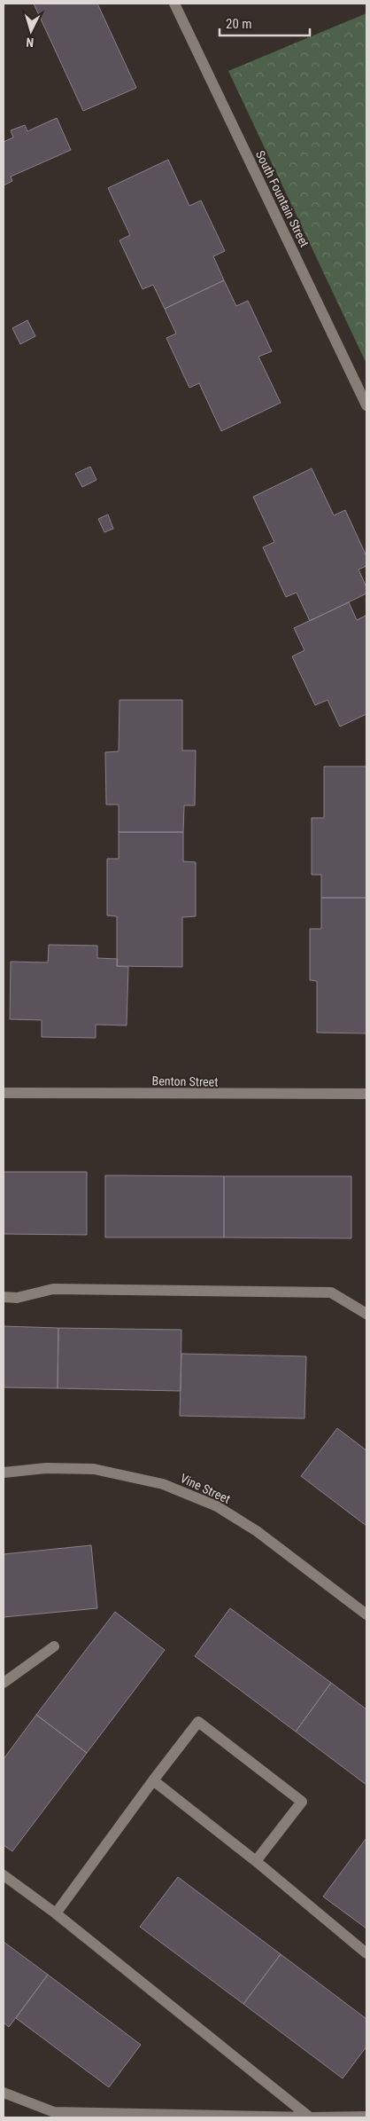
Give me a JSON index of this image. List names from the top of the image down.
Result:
{
  "streets": {
    "street": ["South Fountain Street", "Benton Street", "Vine Street"]
  },
  "scale_bar": "20 m",
  "north": "bottom"
}
